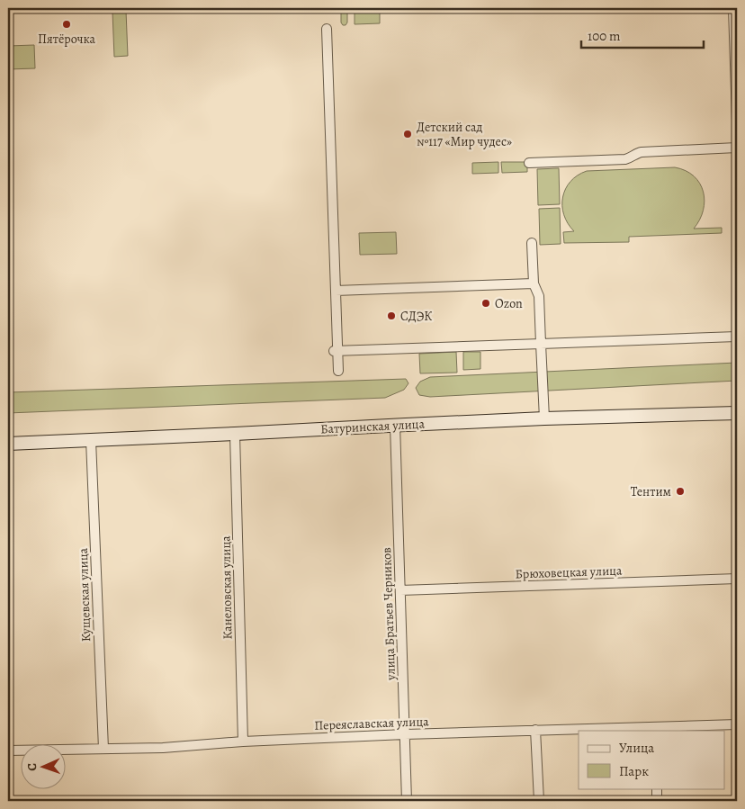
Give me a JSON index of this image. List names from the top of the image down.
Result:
{
  "streets": {
    "street": [
      "Батуринская улица",
      "Брюховецкая улица",
      "Канеловская улица",
      "Кущевская улица",
      "улица Братьев Черников",
      "Переяславская улица"
    ]
  },
  "crossings": [
    ["Батуринская улица", "Канеловская улица"],
    ["Батуринская улица", "Кущевская улица"],
    ["Батуринская улица", "улица Братьев Черников"],
    ["Брюховецкая улица", "улица Братьев Черников"],
    ["Канеловская улица", "Переяславская улица"],
    ["Кущевская улица", "Переяславская улица"],
    ["улица Братьев Черников", "Переяславская улица"]
  ],
  "places": [
    "Пятёрочка",
    "Детский сад №117 «Мир чудес»",
    "Ozon",
    "СДЭК",
    "Тентим"
  ],
  "legend": ["Улица", "Парк"],
  "scale_bar": "100 m",
  "north": "left"
}
